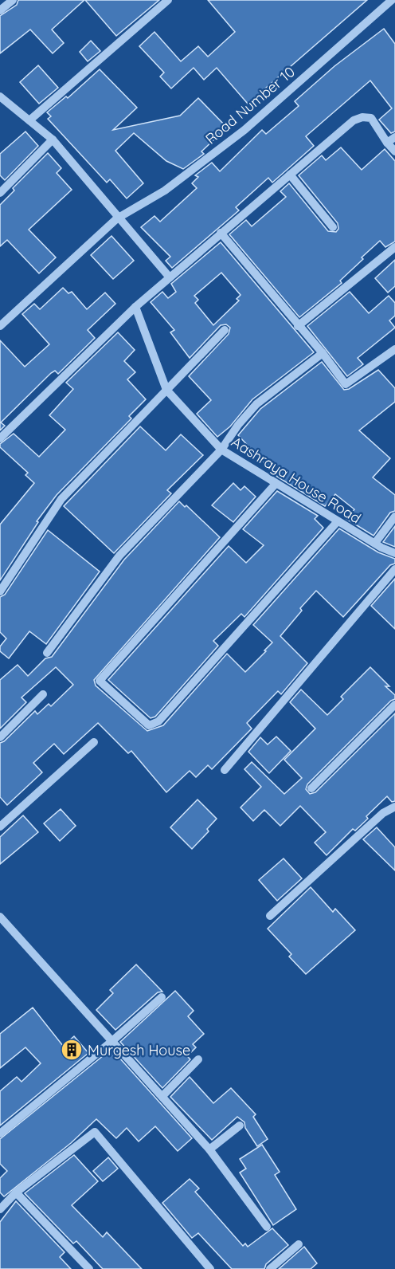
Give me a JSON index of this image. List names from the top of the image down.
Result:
{
  "streets": {
    "street": ["Road Number 10", "Aashraya House Road"]
  },
  "places": {
    "building": ["Murgesh House"]
  }
}
